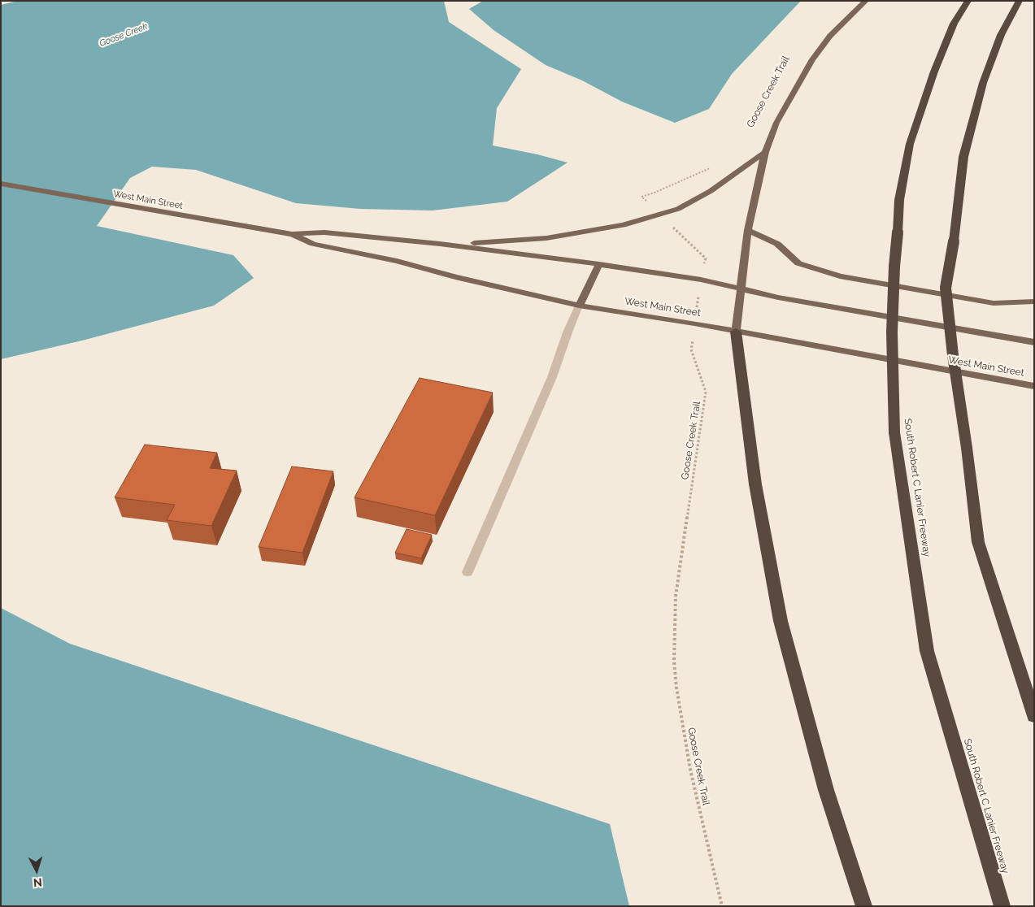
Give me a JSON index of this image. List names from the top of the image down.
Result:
{
  "streets": {
    "highway": ["South Robert C Lanier Freeway"],
    "main road": ["West Main Street"],
    "path": ["Goose Creek Trail"]
  },
  "crossings": [
    ["Goose Creek Trail", "West Main Street"]
  ],
  "water": ["Goose Creek"],
  "north": "bottom"
}
